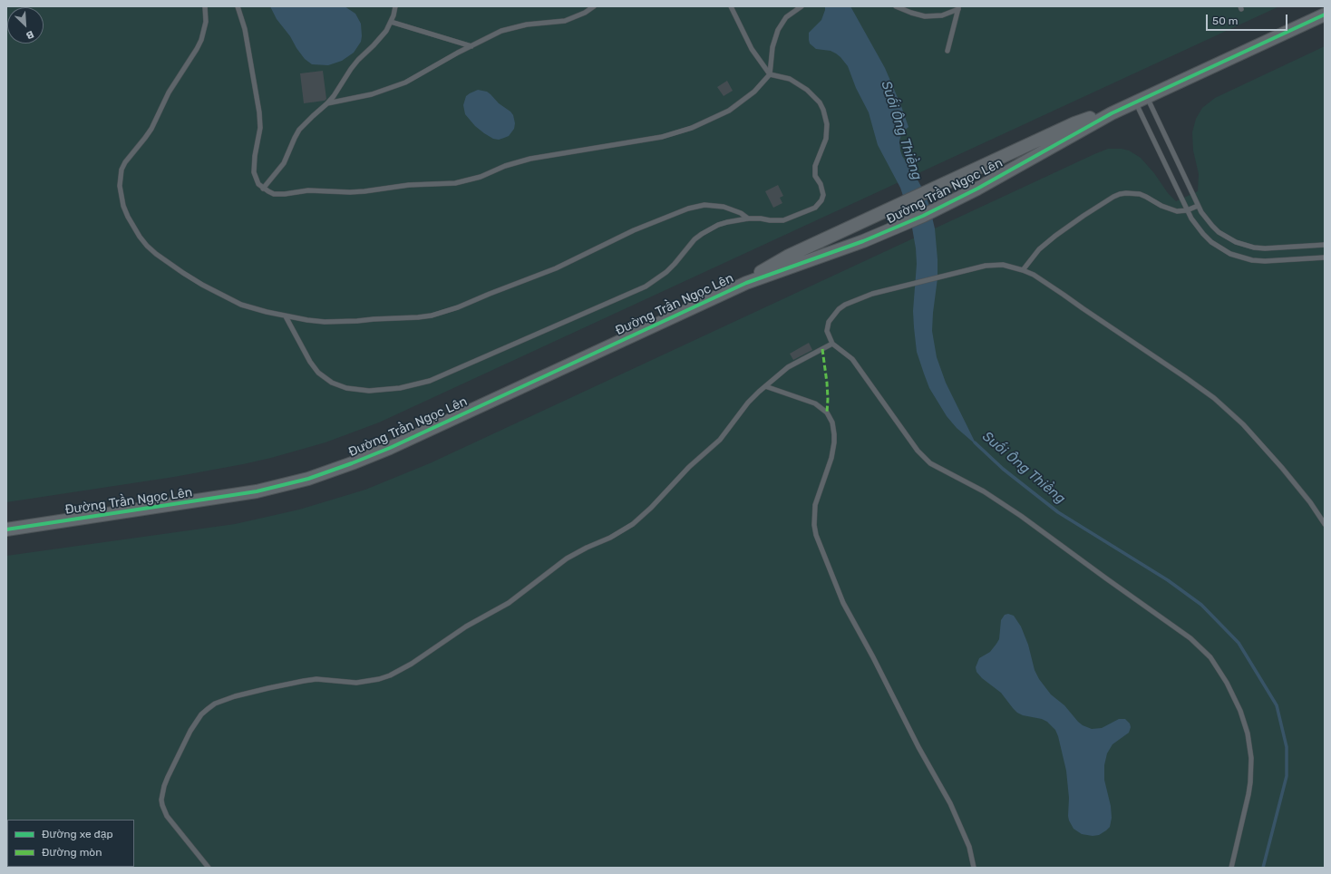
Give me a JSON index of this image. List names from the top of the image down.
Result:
{
  "streets": {
    "street": ["Đường Trần Ngọc Lên"]
  },
  "water": ["Suối Ông Thiềng"],
  "legend": ["Đường xe đạp", "Đường mòn"],
  "scale_bar": "50 m",
  "north": "bottom right"
}
